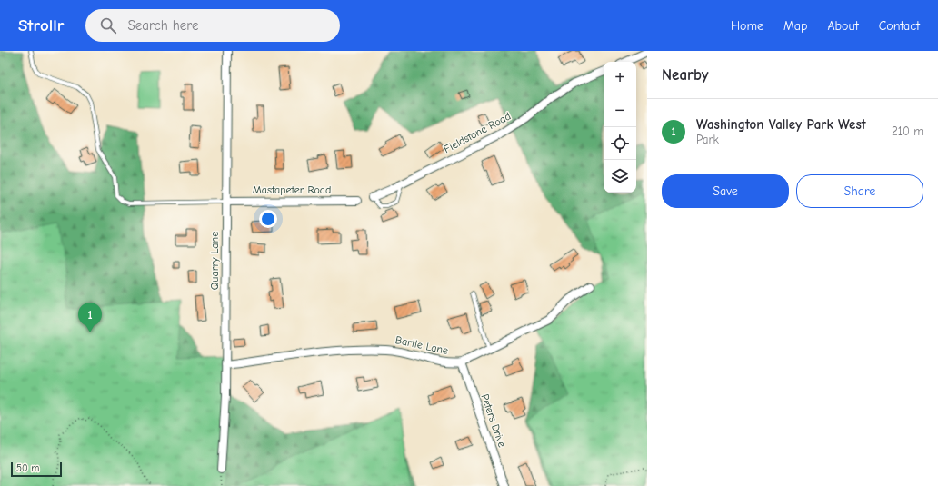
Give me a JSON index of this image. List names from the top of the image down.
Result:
{
  "streets": {
    "street": [
      "Fieldstone Road",
      "Mastapeter Road",
      "Quarry Lane",
      "Bartle Lane",
      "Peters Drive"
    ]
  },
  "crossings": [
    ["Mastapeter Road", "Quarry Lane"],
    ["Quarry Lane", "Bartle Lane"],
    ["Bartle Lane", "Peters Drive"]
  ],
  "scale_bar": "50 m",
  "page": {
    "header": "Strollr",
    "search": "Search here",
    "nav": [
      "Home",
      "Map",
      "About",
      "Contact"
    ],
    "heading": "Nearby",
    "map_buttons": ["+", "−"],
    "list": [
      {
        "mark": "1",
        "name": "Washington Valley Park West",
        "note": "Park",
        "value": "210 m"
      }
    ],
    "buttons": ["Save", "Share"],
    "pins": "1",
    "scale": "50 m"
  }
}
